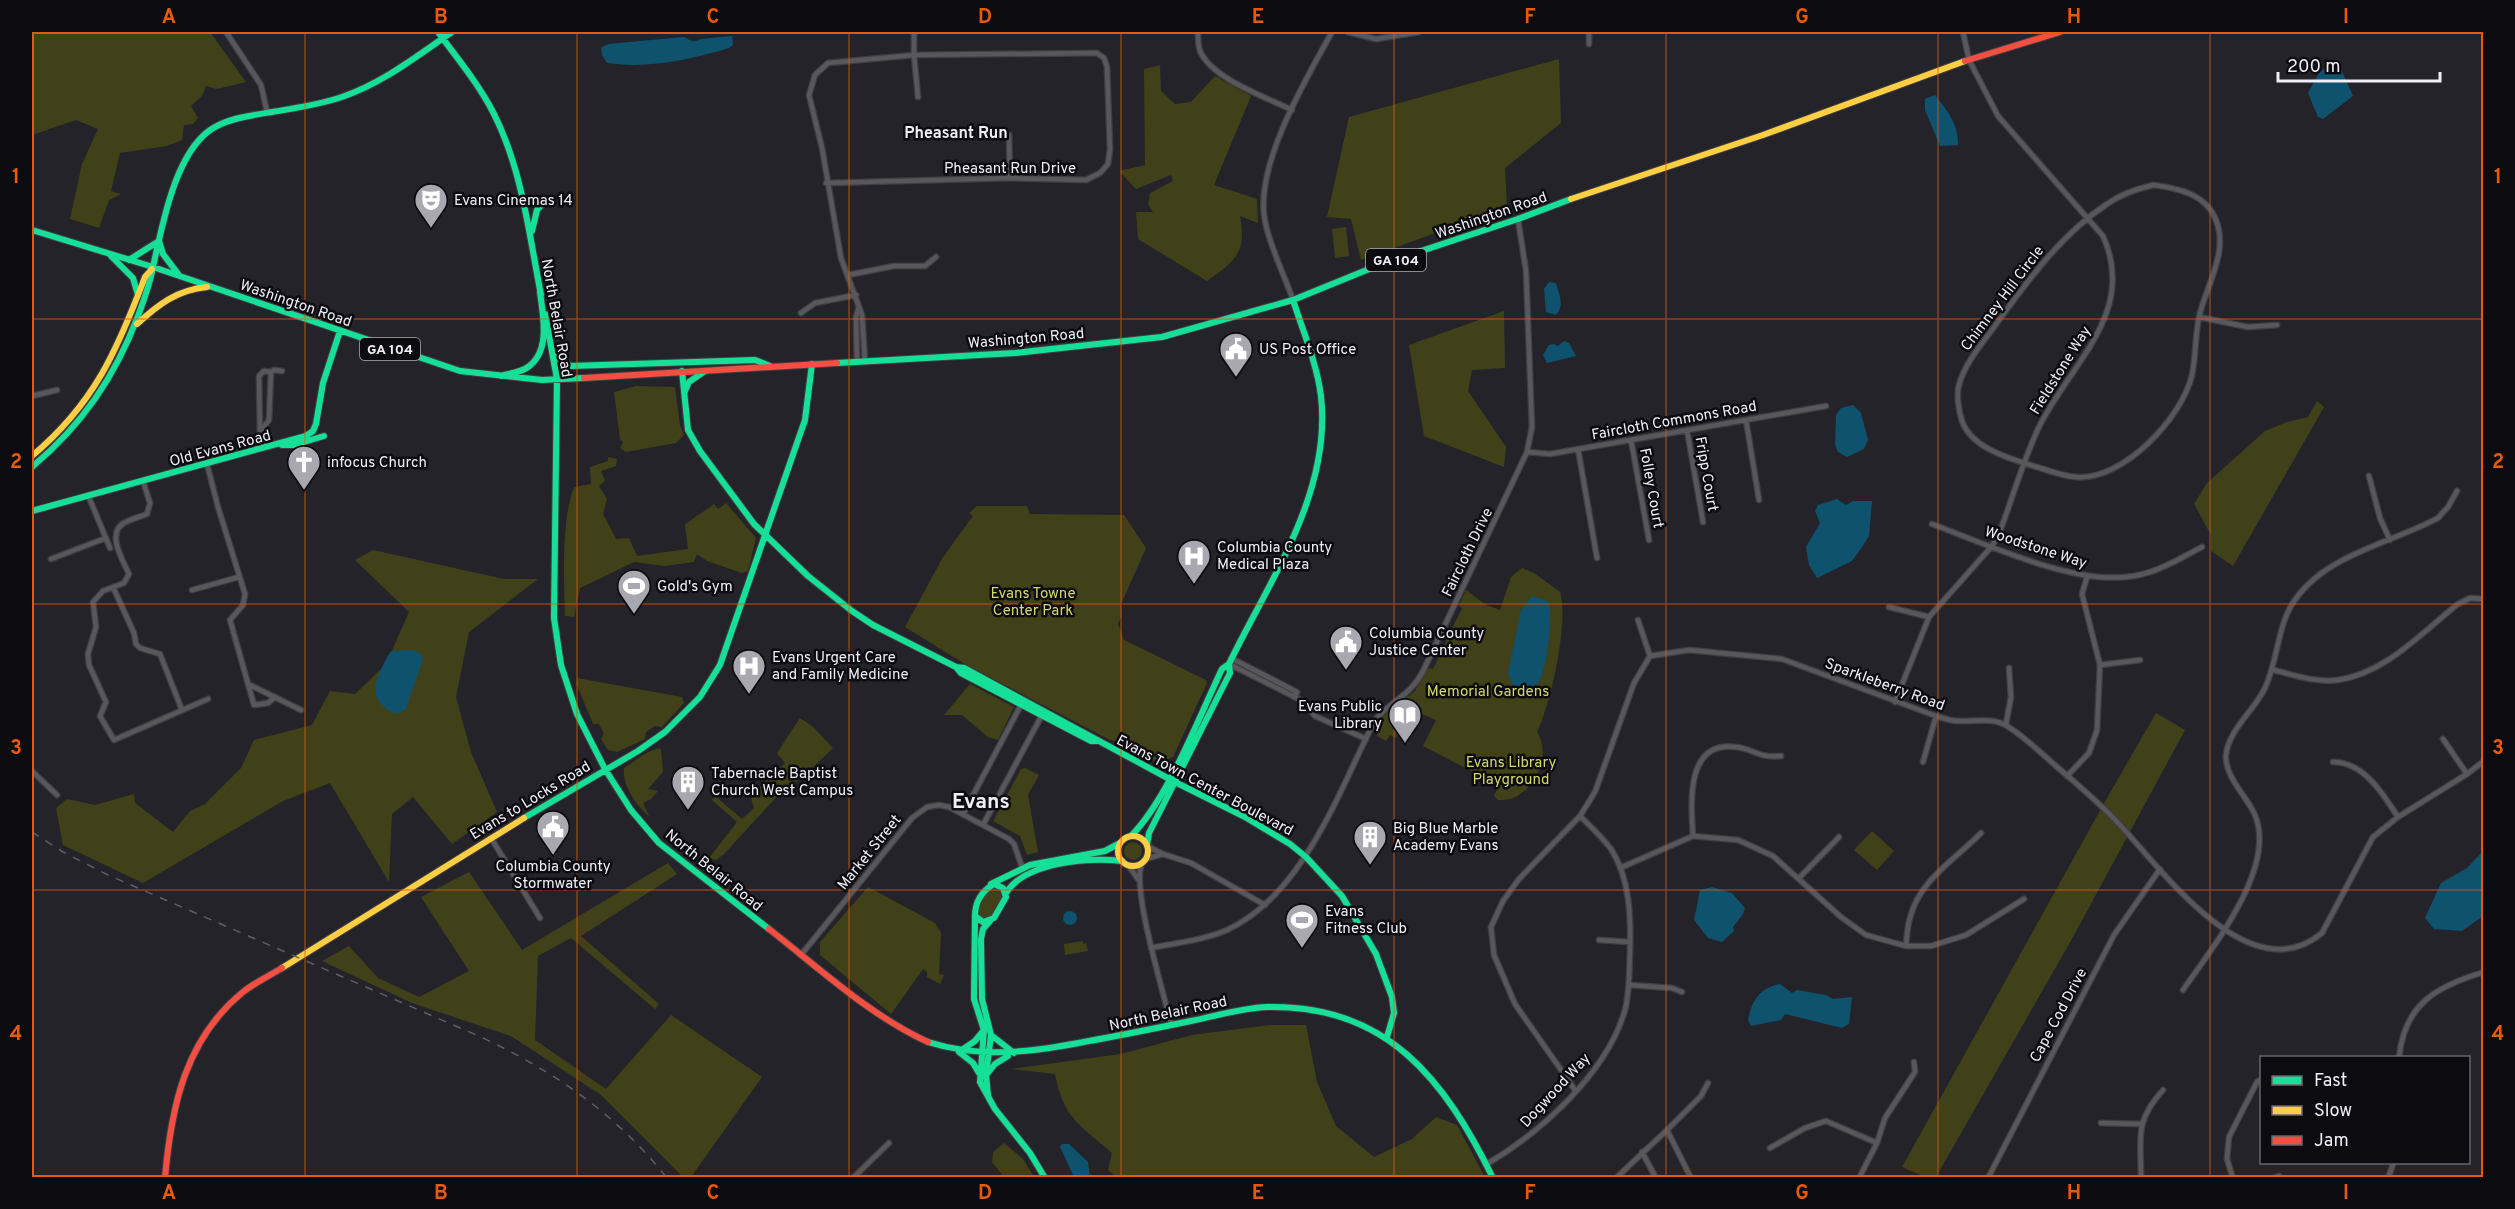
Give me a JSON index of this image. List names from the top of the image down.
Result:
{
  "streets": {
    "street": [
      "Pheasant Run Drive",
      "Washington Road",
      "GA 104",
      "Chimney Hill Circle",
      "North Belair Road",
      "Fieldstone Way",
      "Faircloth Commons Road",
      "Old Evans Road",
      "Fripp Court",
      "Folley Court",
      "Woodstone Way",
      "Faircloth Drive",
      "Sparkleberry Road",
      "Evans Town Center Boulevard",
      "Evans to Locks Road",
      "Market Street",
      "Cape Cod Drive",
      "Dogwood Way"
    ]
  },
  "crossings": [
    ["Pheasant Run Drive", "Washington Road"],
    ["Washington Road", "North Belair Road"],
    ["Washington Road", "Fieldstone Way"],
    ["Washington Road", "Old Evans Road"],
    ["Washington Road", "Faircloth Drive"],
    ["Washington Road", "Evans to Locks Road"],
    ["Chimney Hill Circle", "Fieldstone Way"],
    ["North Belair Road", "Faircloth Drive"],
    ["North Belair Road", "Evans Town Center Boulevard"],
    ["North Belair Road", "Evans to Locks Road"],
    ["North Belair Road", "Market Street"],
    ["North Belair Road", "Dogwood Way"],
    ["Fieldstone Way", "Woodstone Way"],
    ["Fieldstone Way", "Sparkleberry Road"],
    ["Faircloth Commons Road", "Fripp Court"],
    ["Faircloth Commons Road", "Folley Court"],
    ["Faircloth Commons Road", "Faircloth Drive"],
    ["Faircloth Drive", "Evans Town Center Boulevard"],
    ["Evans Town Center Boulevard", "Evans to Locks Road"]
  ],
  "districts": ["Pheasant Run", "Evans"],
  "parks": ["Evans Towne Center Park", "Memorial Gardens", "Evans Library Playground"],
  "places": {
    "theatre": ["Evans Cinemas 14"],
    "public building": ["US Post Office", "Columbia County Justice Center", "Columbia County Stormwater"],
    "church": ["infocus Church"],
    "hospital": ["Columbia County Medical Plaza", "Evans Urgent Care and Family Medicine"],
    "sports": ["Gold's Gym", "Evans Fitness Club"],
    "library": ["Evans Public Library"],
    "building": ["Tabernacle Baptist Church West Campus", "Big Blue Marble Academy Evans"]
  },
  "legend": ["Fast", "Slow", "Jam"],
  "scale_bar": "200 m",
  "grid": {
    "columns": [
      "A",
      "B",
      "C",
      "D",
      "E",
      "F",
      "G",
      "H",
      "I"
    ],
    "rows": [
      "1",
      "2",
      "3",
      "4"
    ]
  }
}
